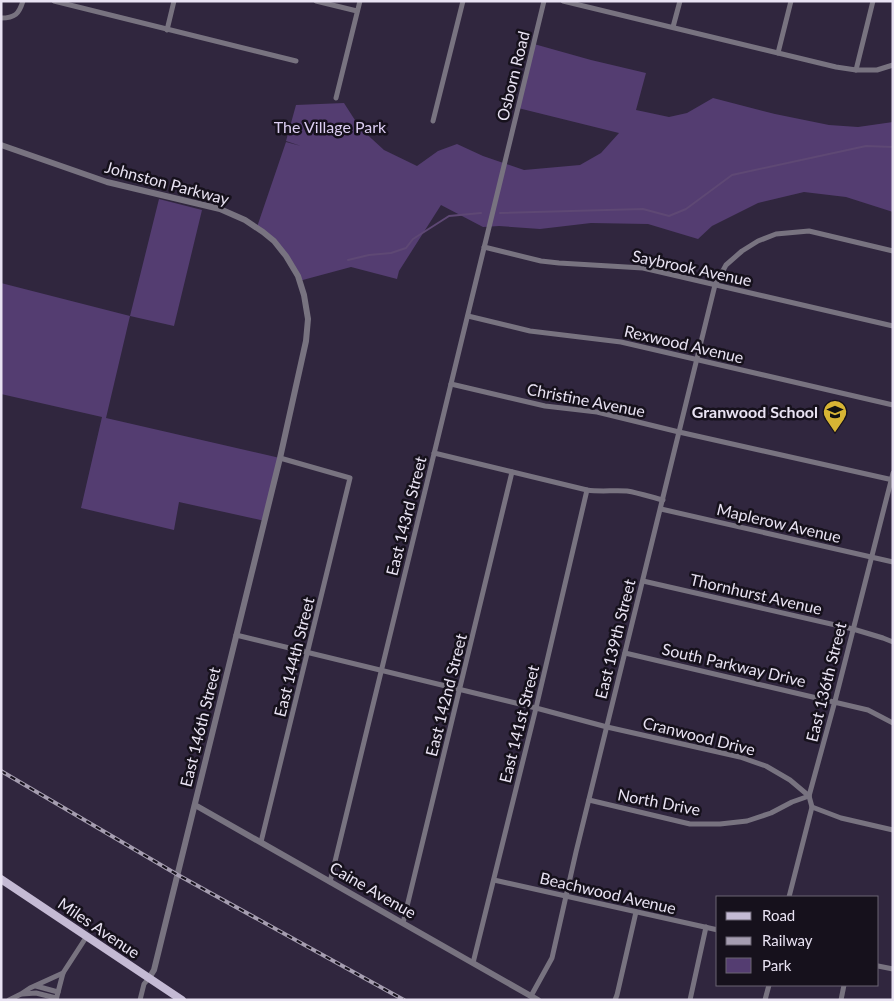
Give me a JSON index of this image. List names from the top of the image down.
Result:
{
  "streets": {
    "main road": ["Miles Avenue"],
    "street": [
      "Osborn Road",
      "Johnston Parkway",
      "Saybrook Avenue",
      "Rexwood Avenue",
      "Christine Avenue",
      "East 143rd Street",
      "Maplerow Avenue",
      "Thornhurst Avenue",
      "East 139th Street",
      "East 144th Street",
      "South Parkway Drive",
      "East 136th Street",
      "East 142nd Street",
      "East 141st Street",
      "East 146th Street",
      "Cranwood Drive",
      "North Drive",
      "Caine Avenue",
      "Beachwood Avenue"
    ]
  },
  "crossings": [
    ["Osborn Road", "East 143rd Street"],
    ["Johnston Parkway", "East 144th Street"],
    ["Johnston Parkway", "East 146th Street"],
    ["Saybrook Avenue", "East 143rd Street"],
    ["Saybrook Avenue", "East 139th Street"],
    ["Rexwood Avenue", "East 143rd Street"],
    ["Rexwood Avenue", "East 139th Street"],
    ["Christine Avenue", "East 143rd Street"],
    ["Christine Avenue", "East 139th Street"],
    ["Christine Avenue", "East 136th Street"],
    ["East 143rd Street", "Cranwood Drive"],
    ["East 143rd Street", "Caine Avenue"],
    ["Maplerow Avenue", "East 139th Street"],
    ["Maplerow Avenue", "East 136th Street"],
    ["Thornhurst Avenue", "East 139th Street"],
    ["Thornhurst Avenue", "East 136th Street"],
    ["East 139th Street", "South Parkway Drive"],
    ["East 139th Street", "Cranwood Drive"],
    ["East 139th Street", "North Drive"],
    ["East 139th Street", "Caine Avenue"],
    ["East 139th Street", "Beachwood Avenue"],
    ["East 144th Street", "East 146th Street"],
    ["East 144th Street", "Cranwood Drive"],
    ["East 144th Street", "Caine Avenue"],
    ["South Parkway Drive", "East 136th Street"],
    ["East 136th Street", "Cranwood Drive"],
    ["East 136th Street", "North Drive"],
    ["East 142nd Street", "Cranwood Drive"],
    ["East 142nd Street", "Caine Avenue"],
    ["East 141st Street", "Cranwood Drive"],
    ["East 141st Street", "Caine Avenue"],
    ["East 141st Street", "Beachwood Avenue"],
    ["East 146th Street", "Cranwood Drive"],
    ["East 146th Street", "Caine Avenue"],
    ["East 146th Street", "Miles Avenue"],
    ["Cranwood Drive", "North Drive"]
  ],
  "parks": ["The Village Park"],
  "places": {
    "school or university": ["Granwood School"]
  },
  "legend": ["Road", "Railway", "Park"]
}
